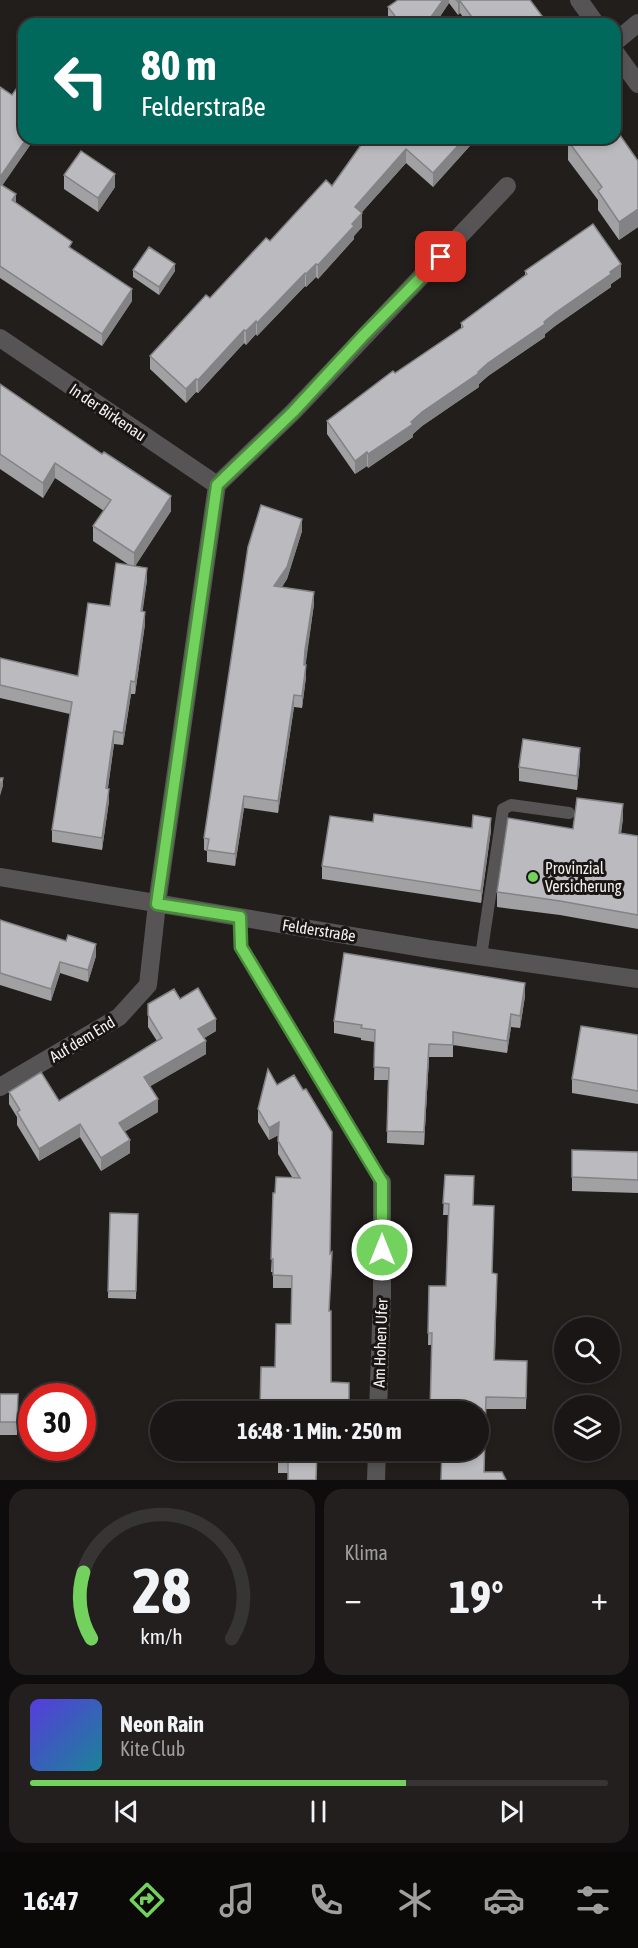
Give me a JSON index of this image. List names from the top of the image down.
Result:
{
  "streets": {
    "street": [
      "In der Birkenau",
      "Felderstraße",
      "Auf dem End",
      "Am Hohen Ufer"
    ]
  },
  "crossings": [
    ["In der Birkenau", "Auf dem End"],
    ["Felderstraße", "Auf dem End"],
    ["Felderstraße", "Am Hohen Ufer"]
  ],
  "places": ["Provinzial Versicherung"],
  "page": {
    "turn": ["80 m", "Felderstraße"],
    "limit": "30",
    "trip": "16:48 · 1 Min. · 250 m",
    "tile": "Klima",
    "heat": ["−", "19°", "+"],
    "song": ["Neon Rain", "Kite Club"],
    "tabs": "16:47",
    "gauge": ["28", "km/h"]
  }
}
